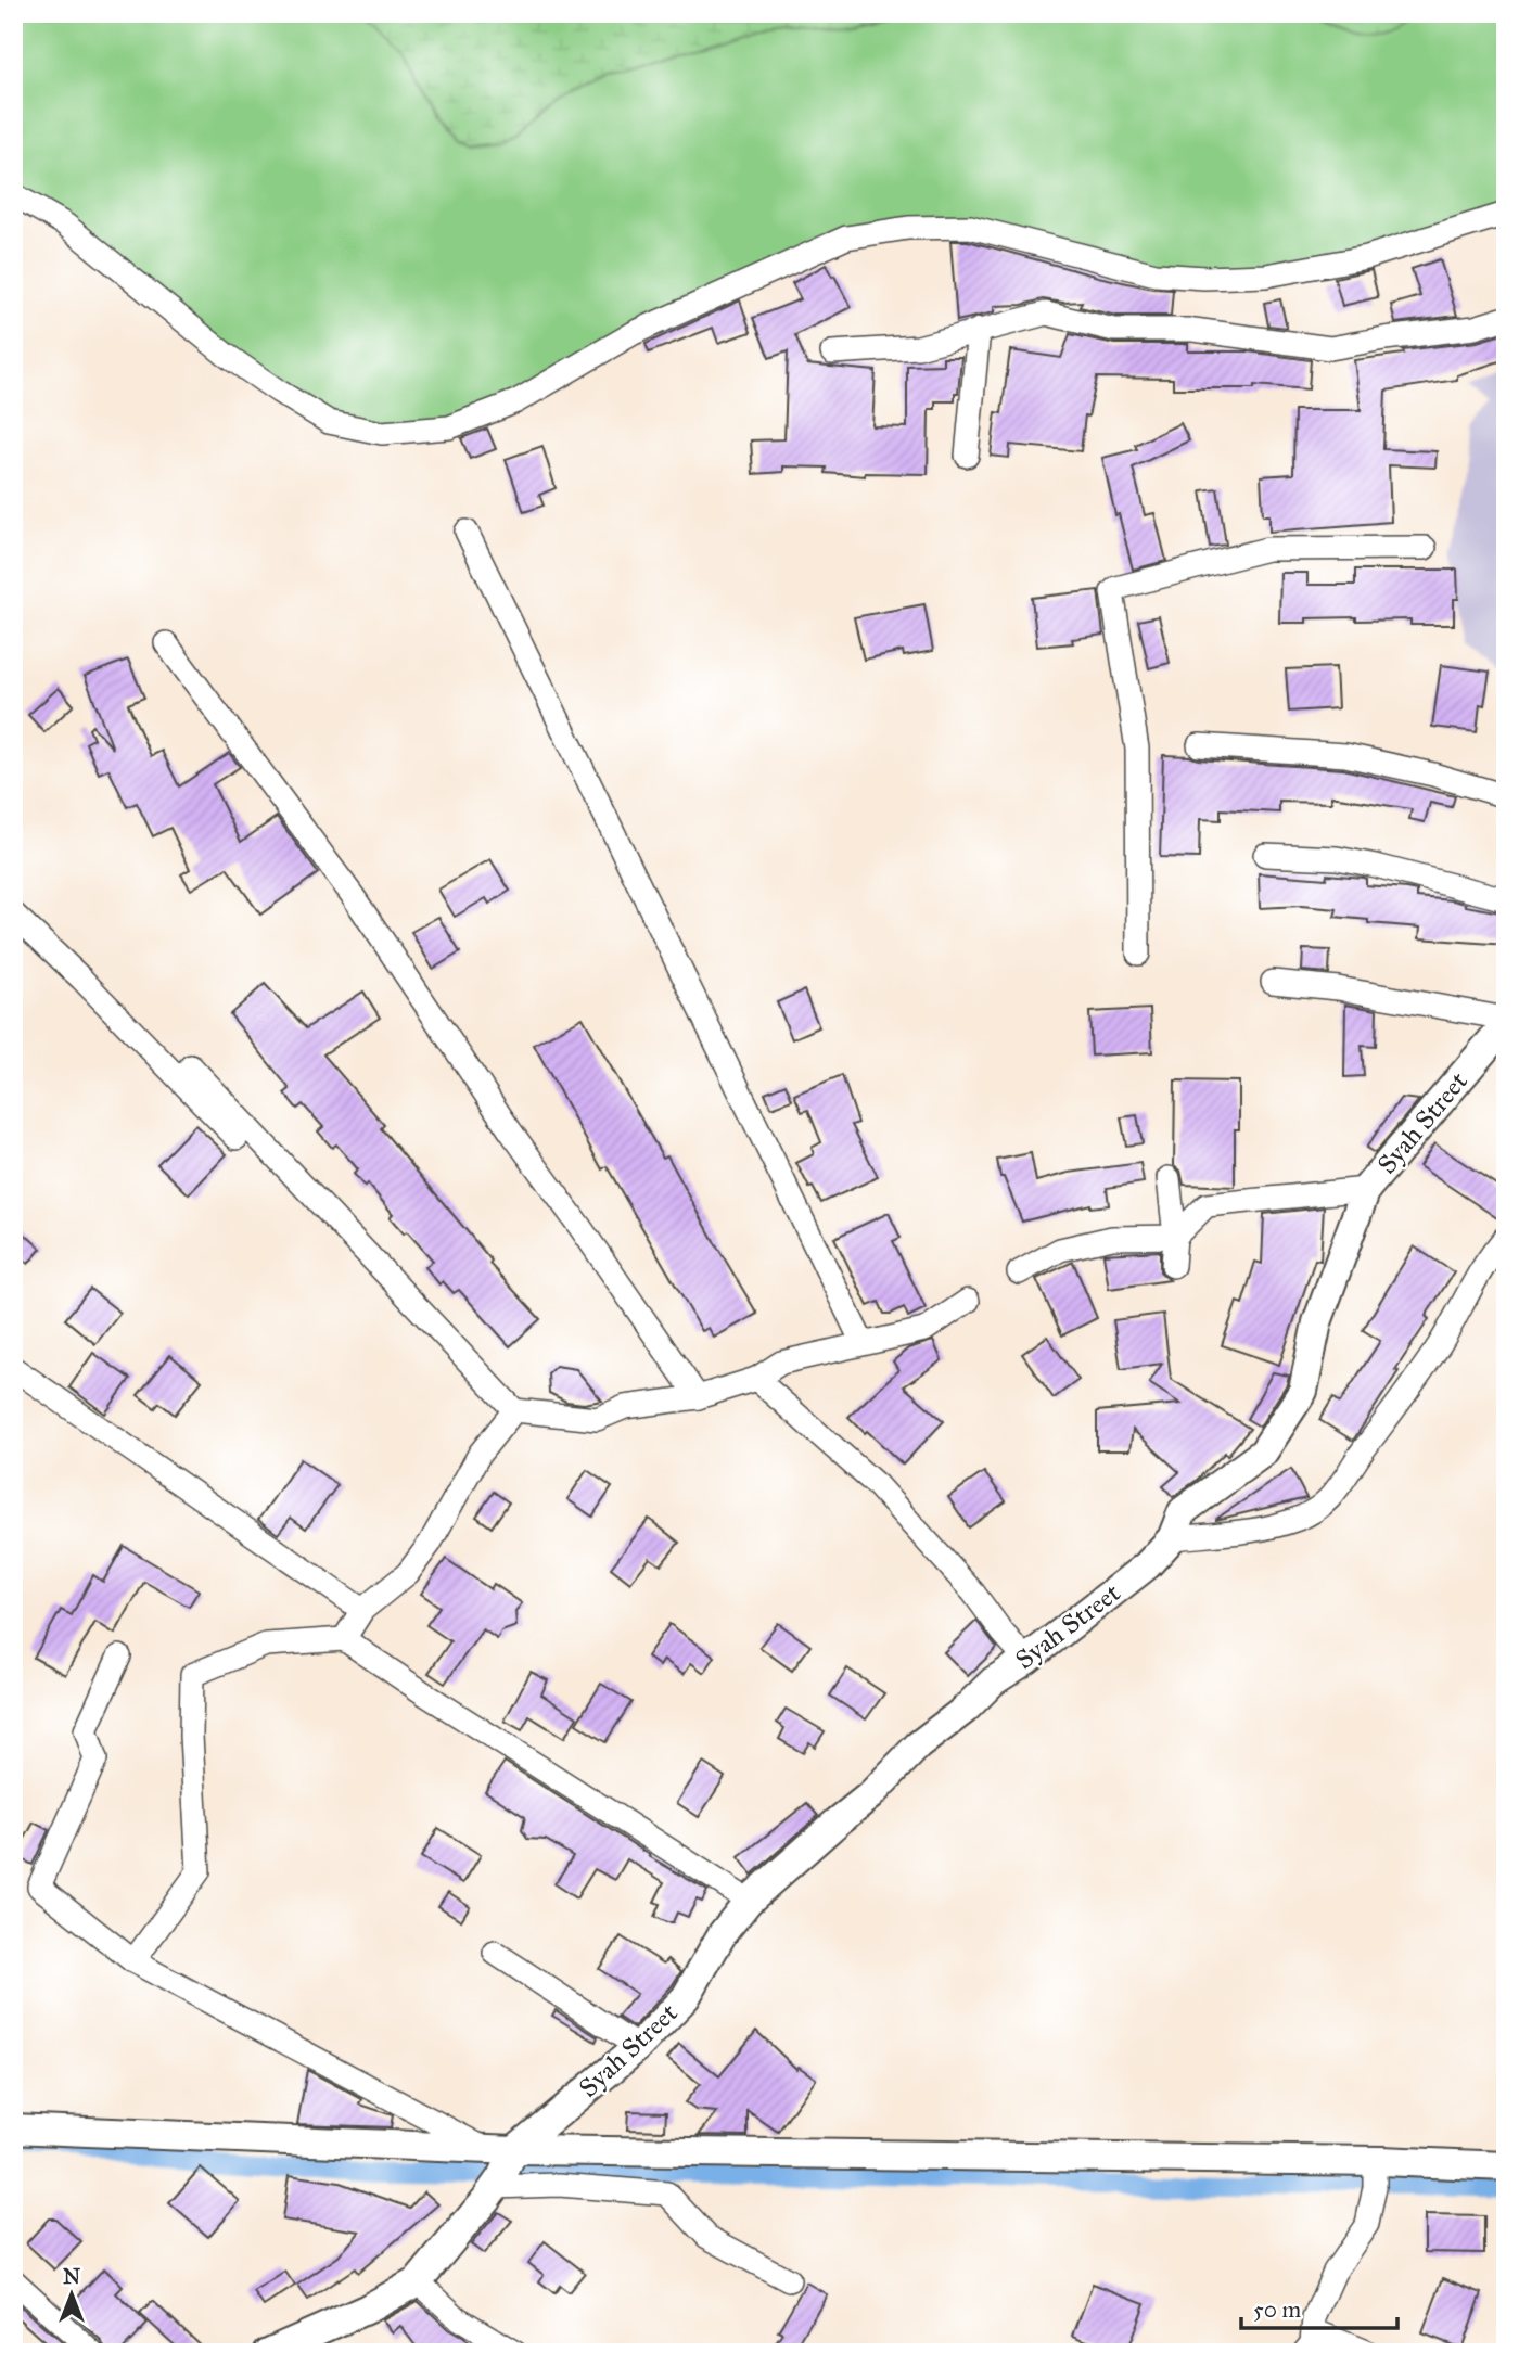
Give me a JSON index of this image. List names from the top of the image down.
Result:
{
  "streets": {
    "street": ["Syah Street"]
  },
  "scale_bar": "50 m",
  "north": "top"
}
